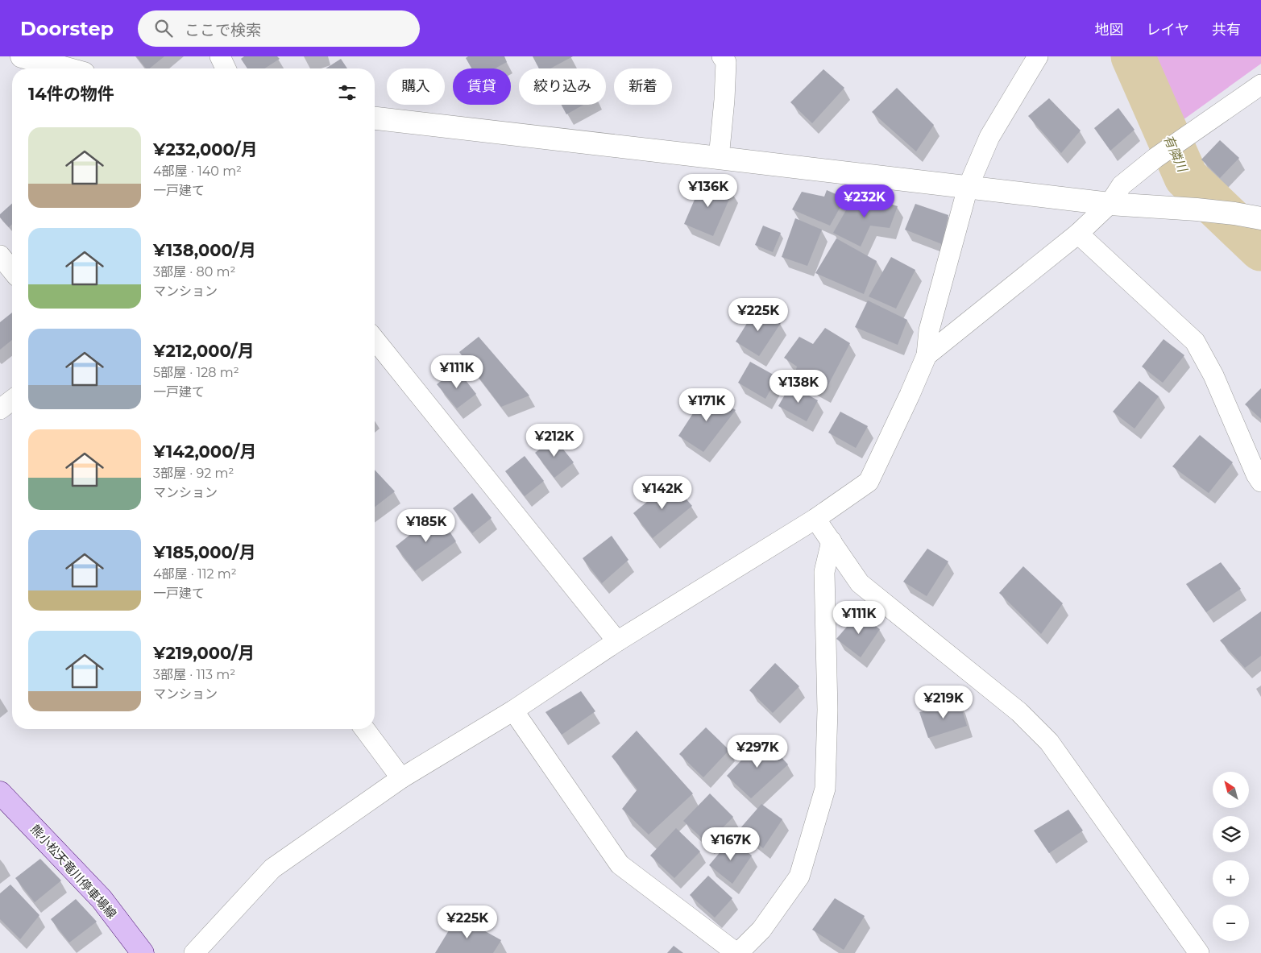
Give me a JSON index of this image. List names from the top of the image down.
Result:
{
  "streets": {
    "main road": ["熊小松天竜川停車場線"]
  },
  "water": ["有隣川"],
  "north": "top left",
  "page": {
    "header": "Doorstep",
    "search": "ここで検索",
    "nav": ["地図", "レイヤ", "共有"],
    "chip": [
      "購入",
      "賃貸",
      "絞り込み",
      "新着"
    ],
    "heading": "14件の物件",
    "list": [
      {
        "name": "¥232,000/月",
        "note": "4部屋 · 140 m² · 一戸建て"
      },
      {
        "name": "¥138,000/月",
        "note": "3部屋 · 80 m² · マンション"
      },
      {
        "name": "¥212,000/月",
        "note": "5部屋 · 128 m² · 一戸建て"
      },
      {
        "name": "¥142,000/月",
        "note": "3部屋 · 92 m² · マンション"
      },
      {
        "name": "¥185,000/月",
        "note": "4部屋 · 112 m² · 一戸建て"
      },
      {
        "name": "¥219,000/月",
        "note": "3部屋 · 113 m² · マンション"
      }
    ],
    "price": [
      "¥136K",
      "¥232K",
      "¥225K",
      "¥111K",
      "¥138K",
      "¥171K",
      "¥212K",
      "¥142K",
      "¥185K",
      "¥111K",
      "¥219K",
      "¥297K",
      "¥167K",
      "¥225K"
    ],
    "map_buttons": ["+", "−"]
  }
}
